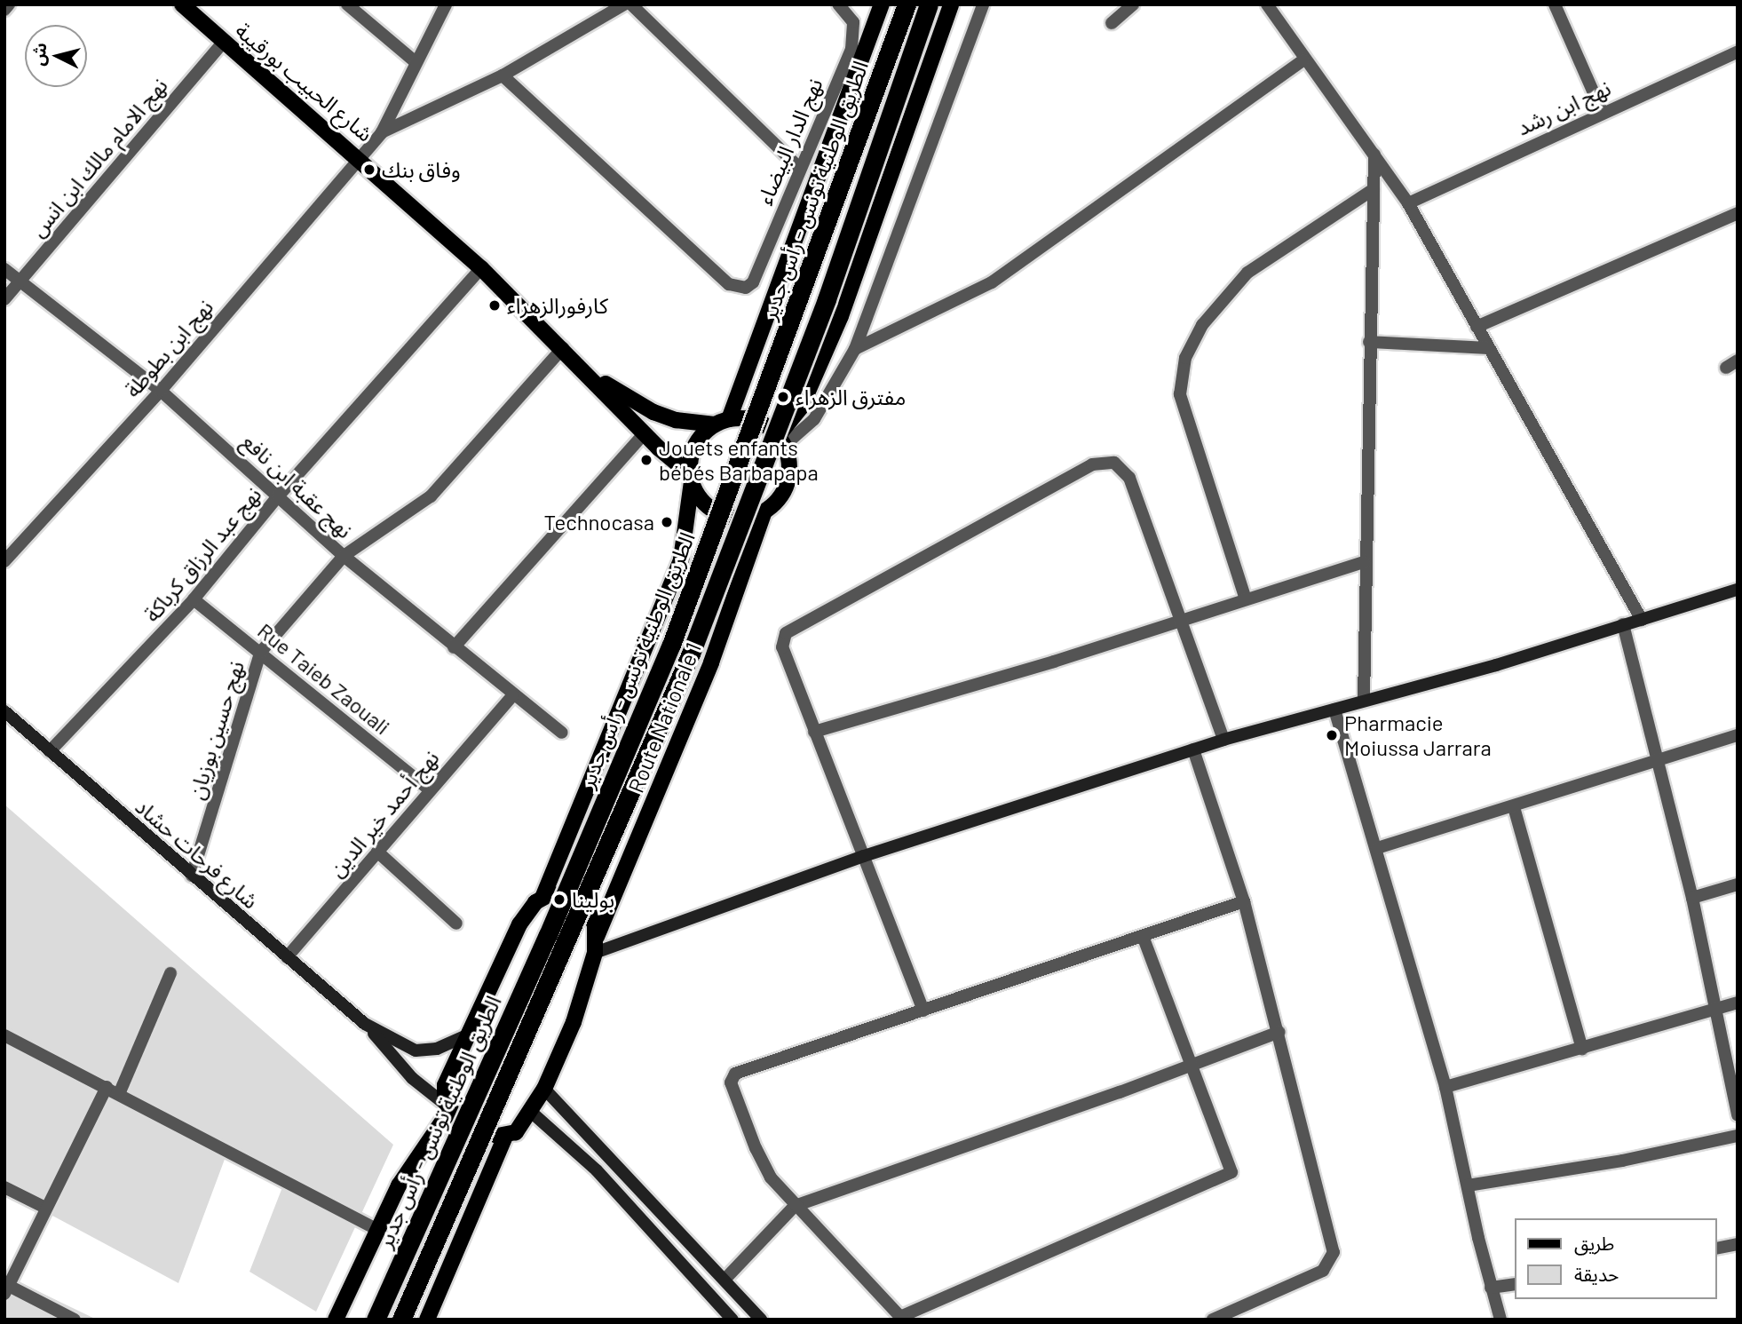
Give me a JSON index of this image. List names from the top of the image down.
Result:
{
  "streets": {
    "highway": ["الطريق الوطنية تونس - رأس جدير"],
    "main road": ["شارع الحبيب بورقيبة", "Route Nationale 1"],
    "street": [
      "نهج ابن رشد",
      "نهج الدار البيضاء",
      "نهج الامام مالك ابن انس",
      "نهج ابن بطوطة",
      "نهج عقبة ابن نافع",
      "نهج عبد الرزاق كرباكة",
      "Rue Taieb Zaouali",
      "نهج حسين بوزيان",
      "نهج أحمد خير الدين",
      "شارع فرحات حشاد"
    ]
  },
  "crossings": [
    ["شارع الحبيب بورقيبة", "نهج الامام مالك ابن انس"],
    ["شارع الحبيب بورقيبة", "نهج ابن بطوطة"],
    ["شارع الحبيب بورقيبة", "نهج عبد الرزاق كرباكة"],
    ["شارع الحبيب بورقيبة", "نهج حسين بوزيان"],
    ["نهج الامام مالك ابن انس", "نهج عقبة ابن نافع"],
    ["نهج ابن بطوطة", "نهج عقبة ابن نافع"],
    ["نهج عقبة ابن نافع", "نهج عبد الرزاق كرباكة"],
    ["نهج عقبة ابن نافع", "نهج حسين بوزيان"],
    ["نهج عقبة ابن نافع", "نهج أحمد خير الدين"],
    ["نهج عبد الرزاق كرباكة", "Rue Taieb Zaouali"],
    ["نهج عبد الرزاق كرباكة", "شارع فرحات حشاد"],
    ["Rue Taieb Zaouali", "نهج حسين بوزيان"],
    ["Rue Taieb Zaouali", "نهج أحمد خير الدين"],
    ["نهج حسين بوزيان", "شارع فرحات حشاد"],
    ["نهج أحمد خير الدين", "شارع فرحات حشاد"]
  ],
  "places": [
    "وفاق بنك",
    "كارفورالزهراء",
    "مفترق الزهراء",
    "Jouets enfants bébés Barbapapa",
    "Technocasa",
    "Pharmacie Moiussa Jarrara",
    "بولينا"
  ],
  "legend": ["طريق", "حديقة"],
  "north": "left"
}
